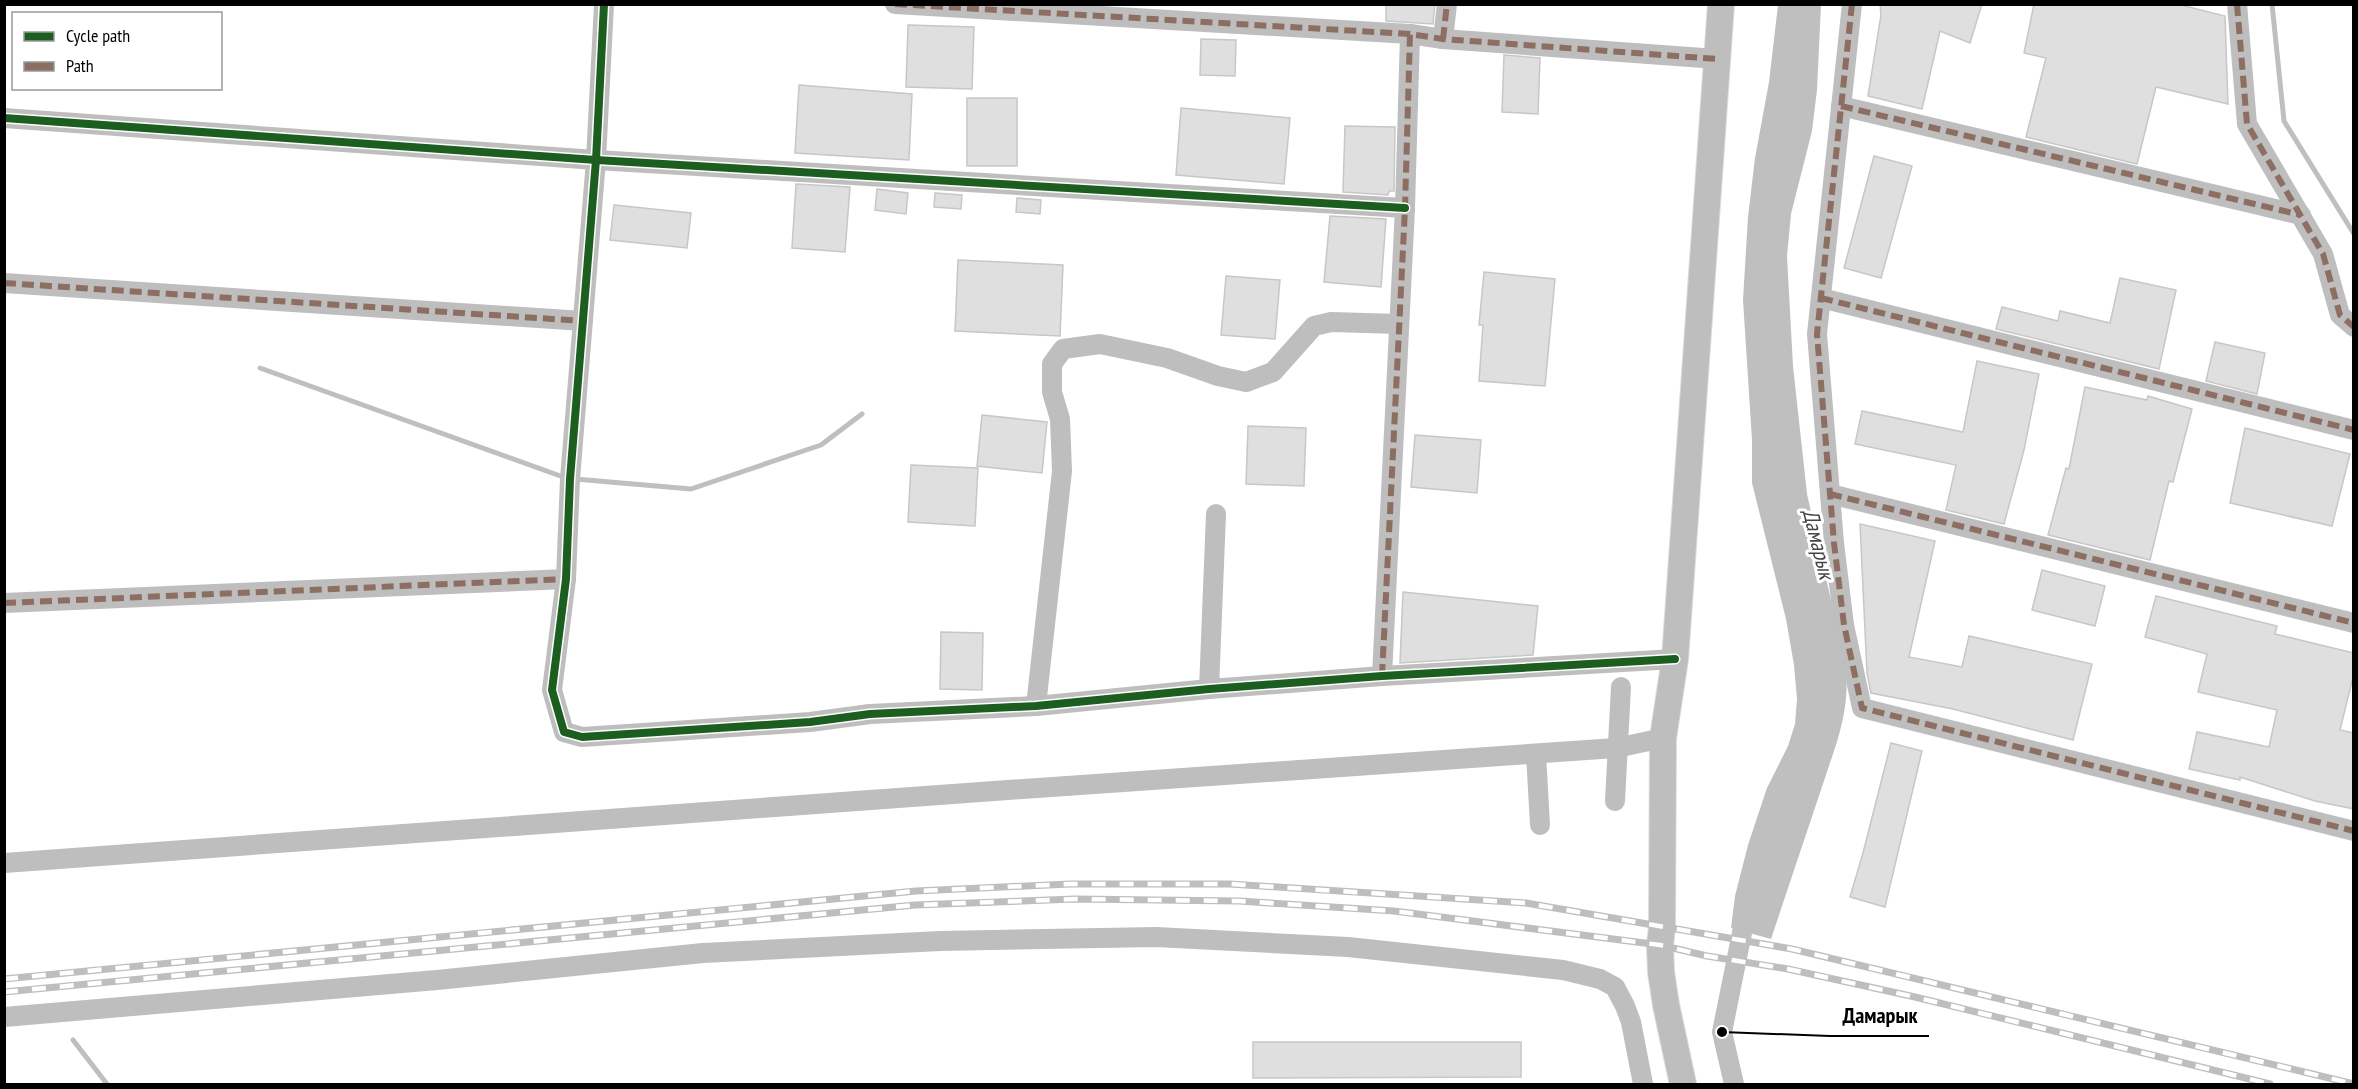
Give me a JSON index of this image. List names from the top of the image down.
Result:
{
  "water": ["Дамарык"],
  "places": ["Дамарык"],
  "legend": ["Cycle path", "Path"]
}
